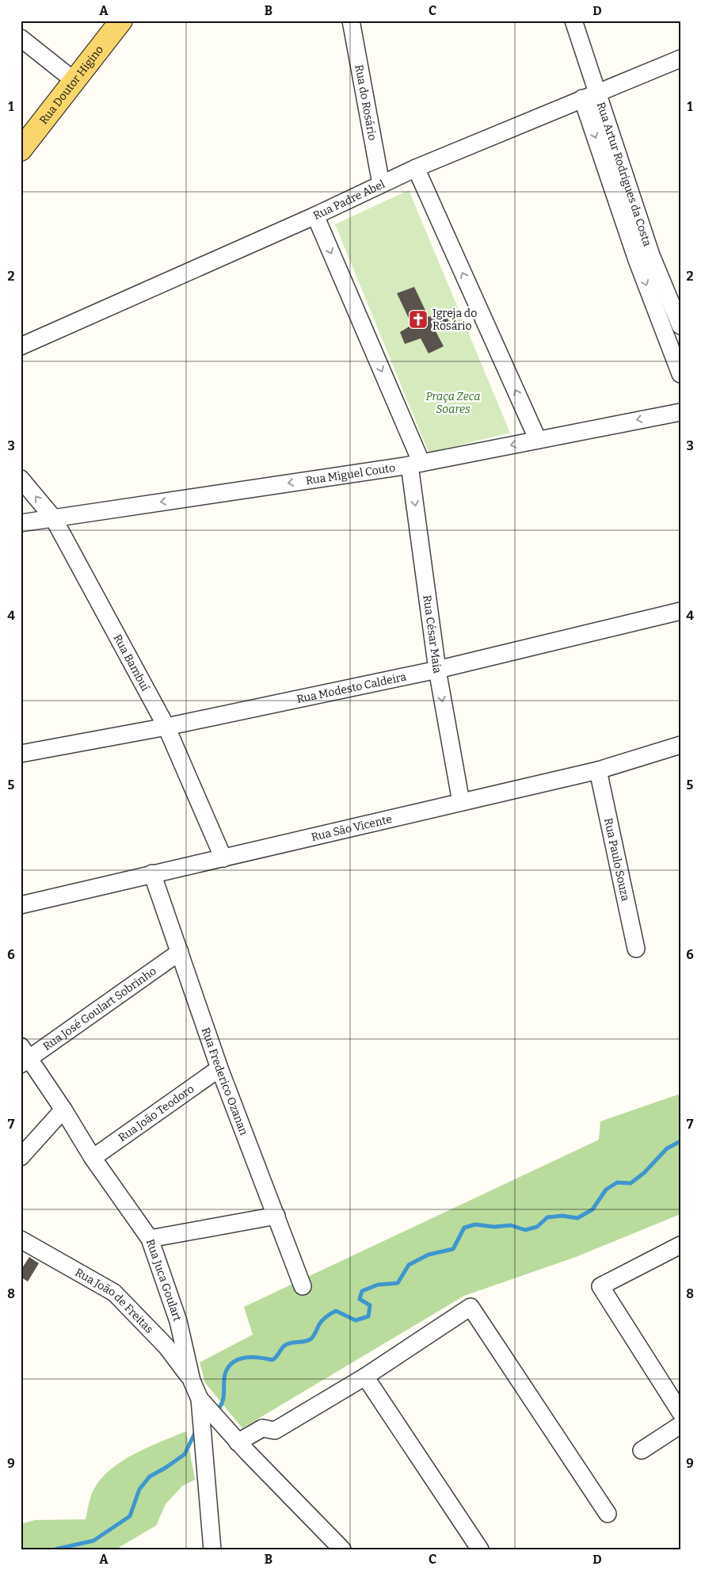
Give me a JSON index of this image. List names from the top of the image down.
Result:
{
  "streets": {
    "main road": ["Rua Doutor Higino"],
    "street": [
      "Rua do Rosário",
      "Rua Artur Rodrigues da Costa",
      "Rua Padre Abel",
      "Rua Miguel Couto",
      "Rua César Maia",
      "Rua Bambuí",
      "Rua Modesto Caldeira",
      "Rua São Vicente",
      "Rua Paulo Souza",
      "Rua José Goulart Sobrinho",
      "Rua Frederico Ozanan",
      "Rua João Teodoro",
      "Rua Juca Goulart",
      "Rua João de Freitas"
    ]
  },
  "crossings": [
    ["Rua do Rosário", "Rua Padre Abel"],
    ["Rua Artur Rodrigues da Costa", "Rua Padre Abel"],
    ["Rua Miguel Couto", "Rua César Maia"],
    ["Rua Miguel Couto", "Rua Bambuí"],
    ["Rua César Maia", "Rua Modesto Caldeira"],
    ["Rua César Maia", "Rua São Vicente"],
    ["Rua Bambuí", "Rua Modesto Caldeira"],
    ["Rua Bambuí", "Rua São Vicente"],
    ["Rua São Vicente", "Rua Paulo Souza"],
    ["Rua São Vicente", "Rua Frederico Ozanan"],
    ["Rua José Goulart Sobrinho", "Rua Frederico Ozanan"],
    ["Rua José Goulart Sobrinho", "Rua Juca Goulart"],
    ["Rua Frederico Ozanan", "Rua João Teodoro"],
    ["Rua João Teodoro", "Rua Juca Goulart"],
    ["Rua Juca Goulart", "Rua João de Freitas"]
  ],
  "one_way": ["Rua Miguel Couto", "Rua César Maia"],
  "parks": ["Praça Zeca Soares"],
  "places": {
    "church": ["Igreja do Rosário"]
  },
  "grid": {
    "columns": [
      "A",
      "B",
      "C",
      "D"
    ],
    "rows": [
      "1",
      "2",
      "3",
      "4",
      "5",
      "6",
      "7",
      "8",
      "9"
    ]
  }
}
